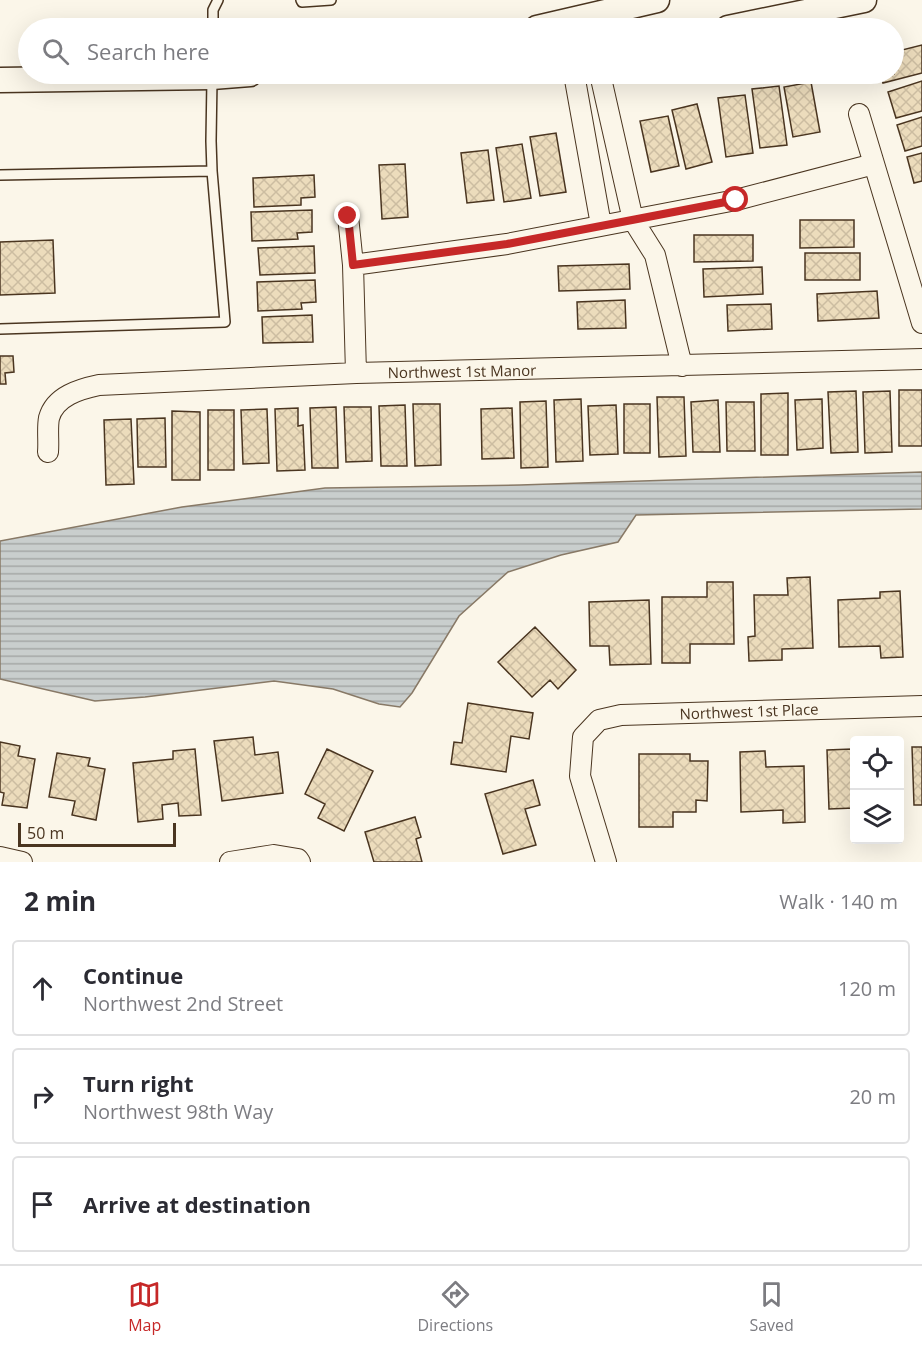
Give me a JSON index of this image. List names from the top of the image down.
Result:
{
  "streets": {
    "street": ["Northwest 1st Manor", "Northwest 1st Place"]
  },
  "scale_bar": "50 m",
  "page": {
    "search": "Search here",
    "scale": "50 m",
    "heading": ["2 min", "Walk · 140 m"],
    "list": [
      ["Continue", "Northwest 2nd Street", "120 m"],
      ["Turn right", "Northwest 98th Way", "20 m"],
      "Arrive at destination"
    ],
    "nav": ["Map", "Directions", "Saved"]
  }
}
